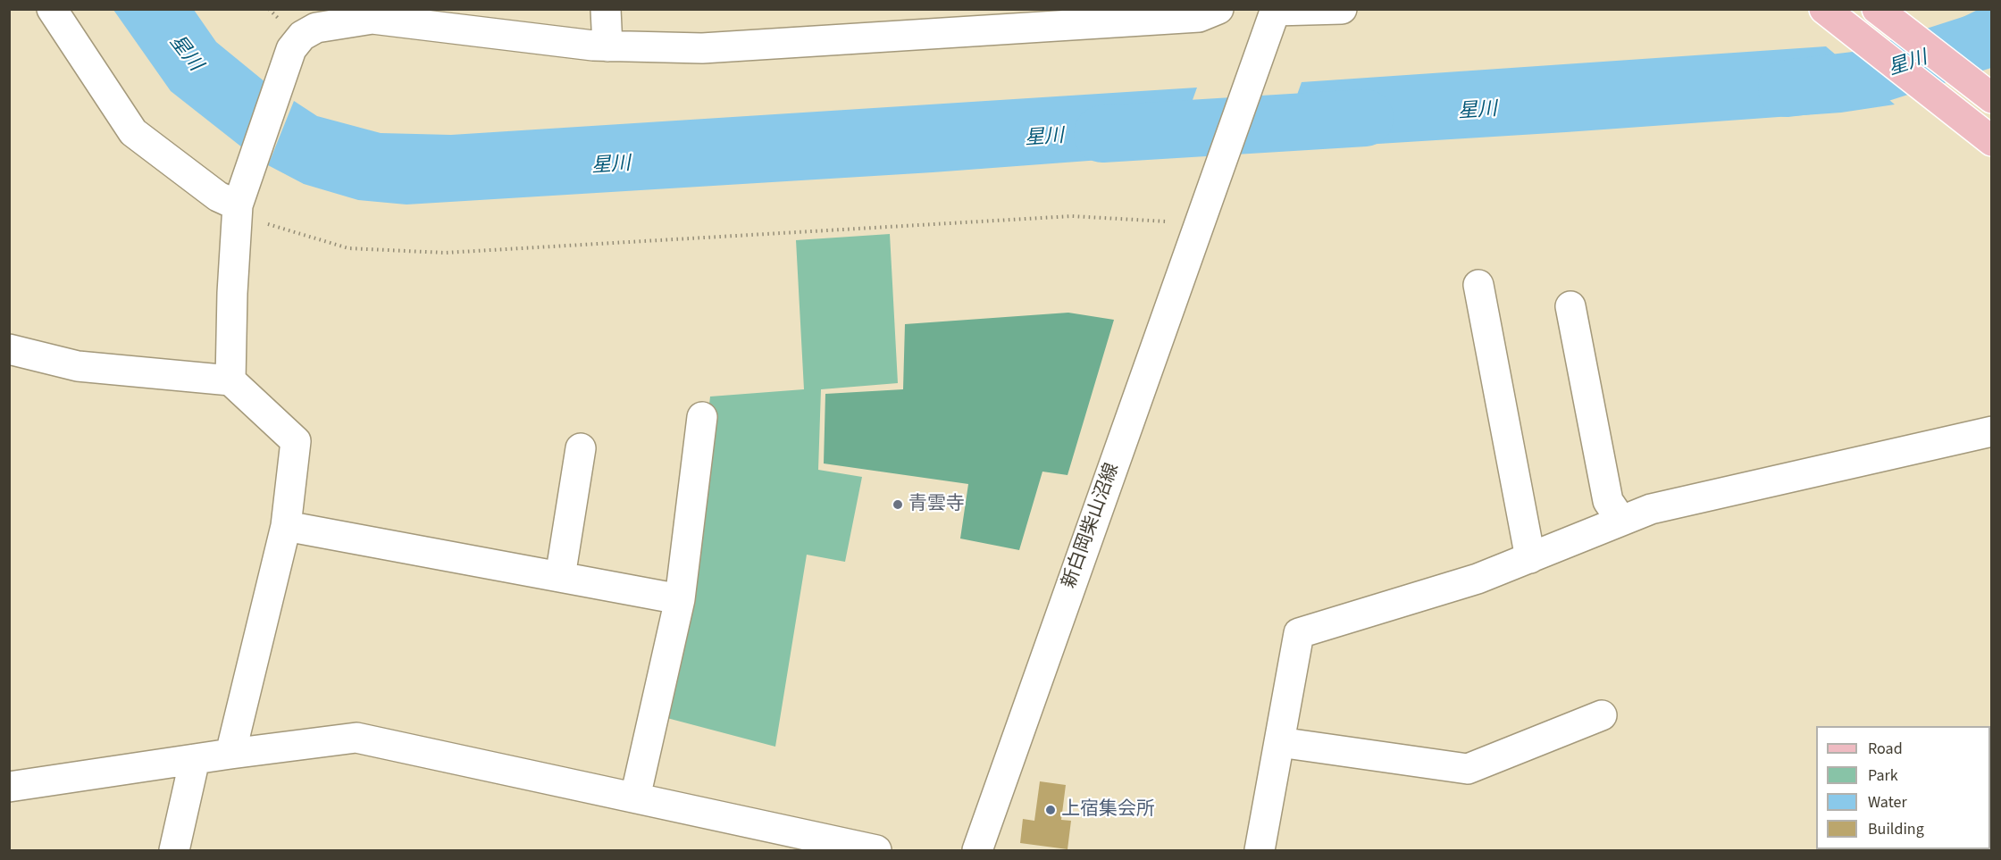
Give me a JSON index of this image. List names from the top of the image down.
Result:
{
  "streets": {
    "street": ["新白岡柴山沼線"]
  },
  "water": ["星川"],
  "places": ["青雲寺", "上宿集会所"],
  "legend": [
    "Road",
    "Park",
    "Water",
    "Building"
  ]
}
